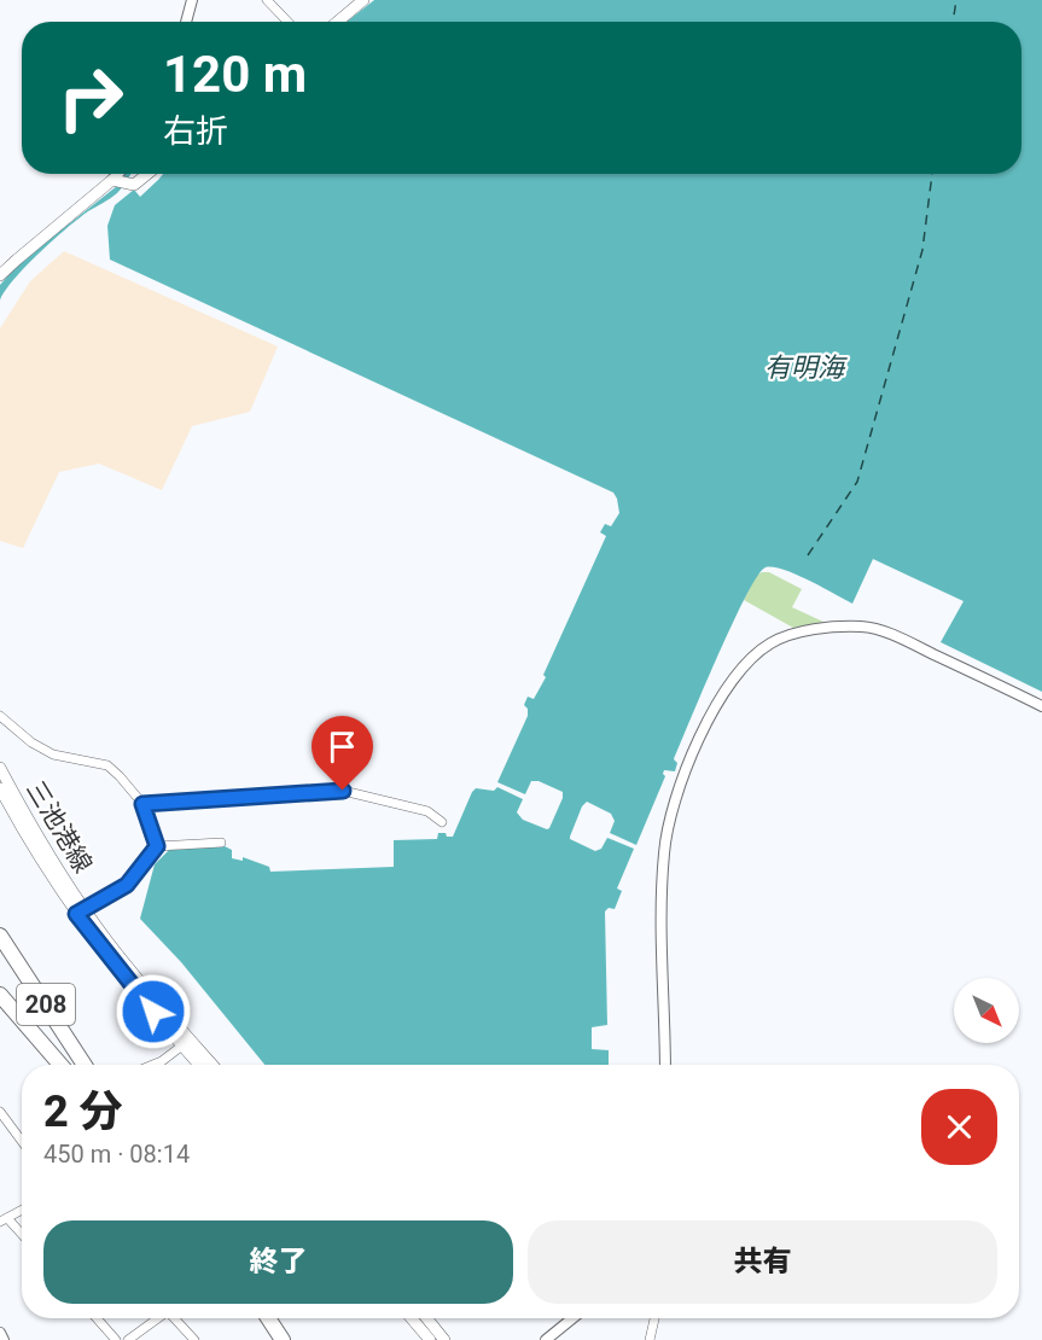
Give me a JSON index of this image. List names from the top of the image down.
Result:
{
  "streets": {
    "highway": ["208"],
    "main road": ["三池港線"]
  },
  "water": ["有明海"],
  "north": "bottom right",
  "page": {
    "turn": ["120 m", "右折"],
    "heading": ["2 分", "450 m · 08:14"],
    "buttons": ["終了", "共有"]
  }
}
